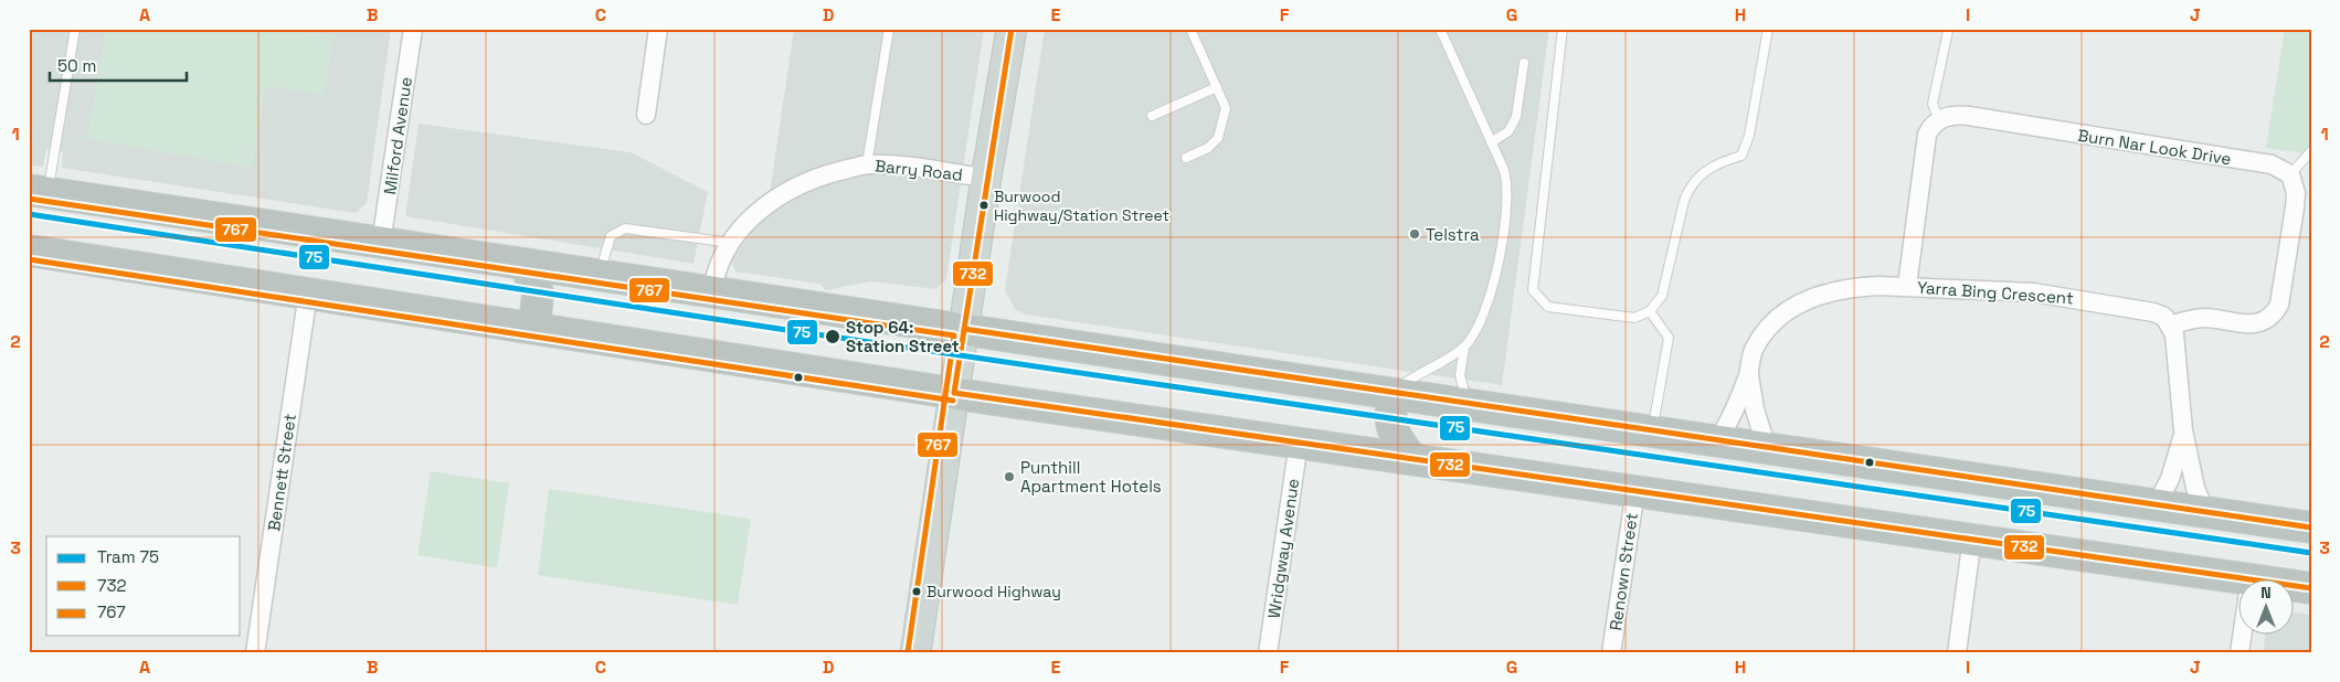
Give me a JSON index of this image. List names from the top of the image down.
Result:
{
  "streets": {
    "street": [
      "Milford Avenue",
      "Burn Nar Look Drive",
      "Barry Road",
      "Yarra Bing Crescent",
      "Bennett Street",
      "Wridgway Avenue",
      "Renown Street"
    ]
  },
  "places": [
    "Burwood Highway/Station Street",
    "Telstra",
    "Stop 64: Station Street",
    "Punthill Apartment Hotels",
    "Burwood Highway"
  ],
  "lines": ["transit line 732", "transit line 767", "tram line 75"],
  "legend": ["Tram 75", "732", "767"],
  "scale_bar": "50 m",
  "north": "top",
  "grid": {
    "columns": [
      "A",
      "B",
      "C",
      "D",
      "E",
      "F",
      "G",
      "H",
      "I",
      "J"
    ],
    "rows": ["1", "2", "3"]
  }
}
